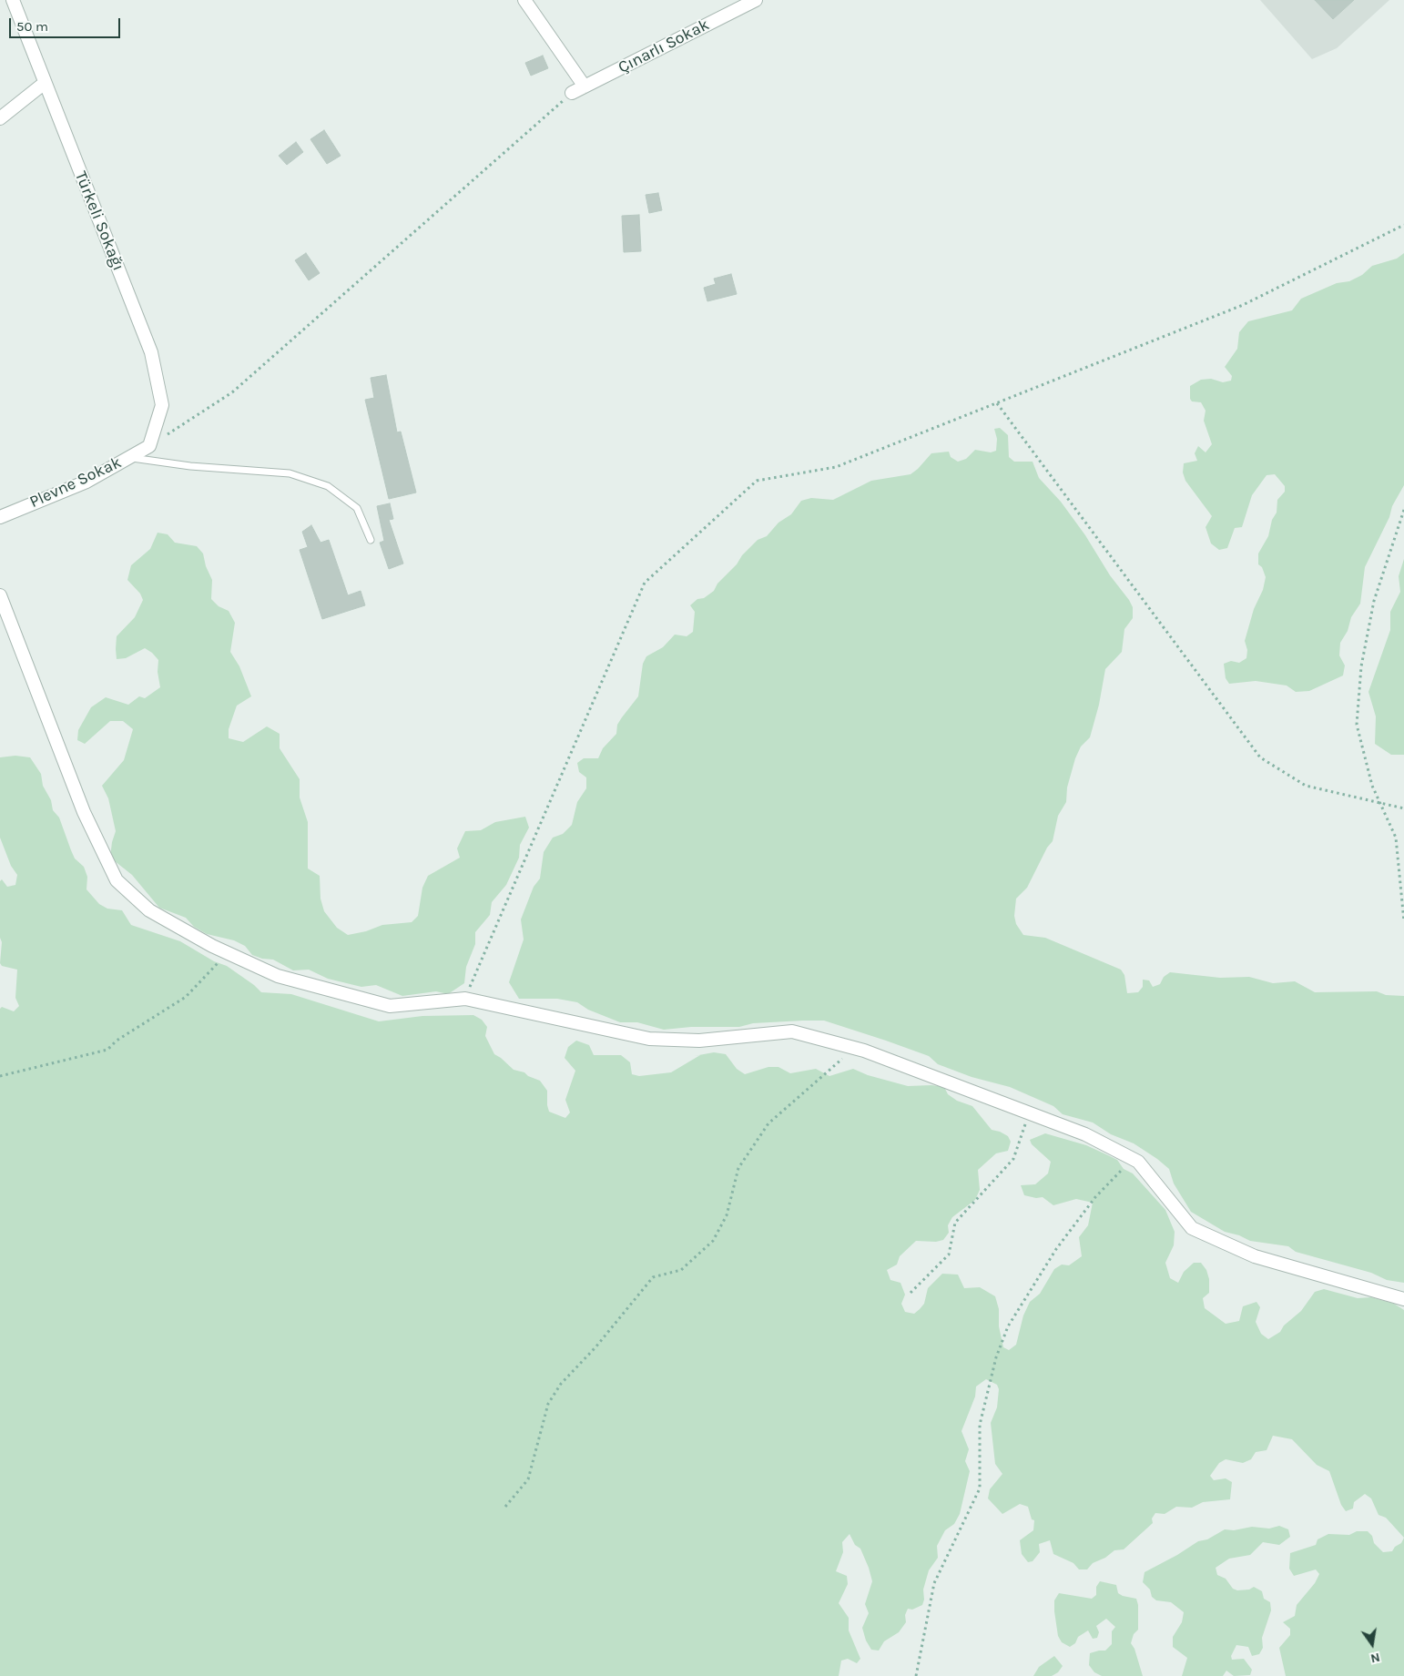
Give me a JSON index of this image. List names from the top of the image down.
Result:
{
  "streets": {
    "street": ["Çınarlı Sokak", "Türkeli Sokağı", "Plevne Sokak"]
  },
  "crossings": [
    ["Türkeli Sokağı", "Plevne Sokak"]
  ],
  "scale_bar": "50 m",
  "north": "bottom"
}
